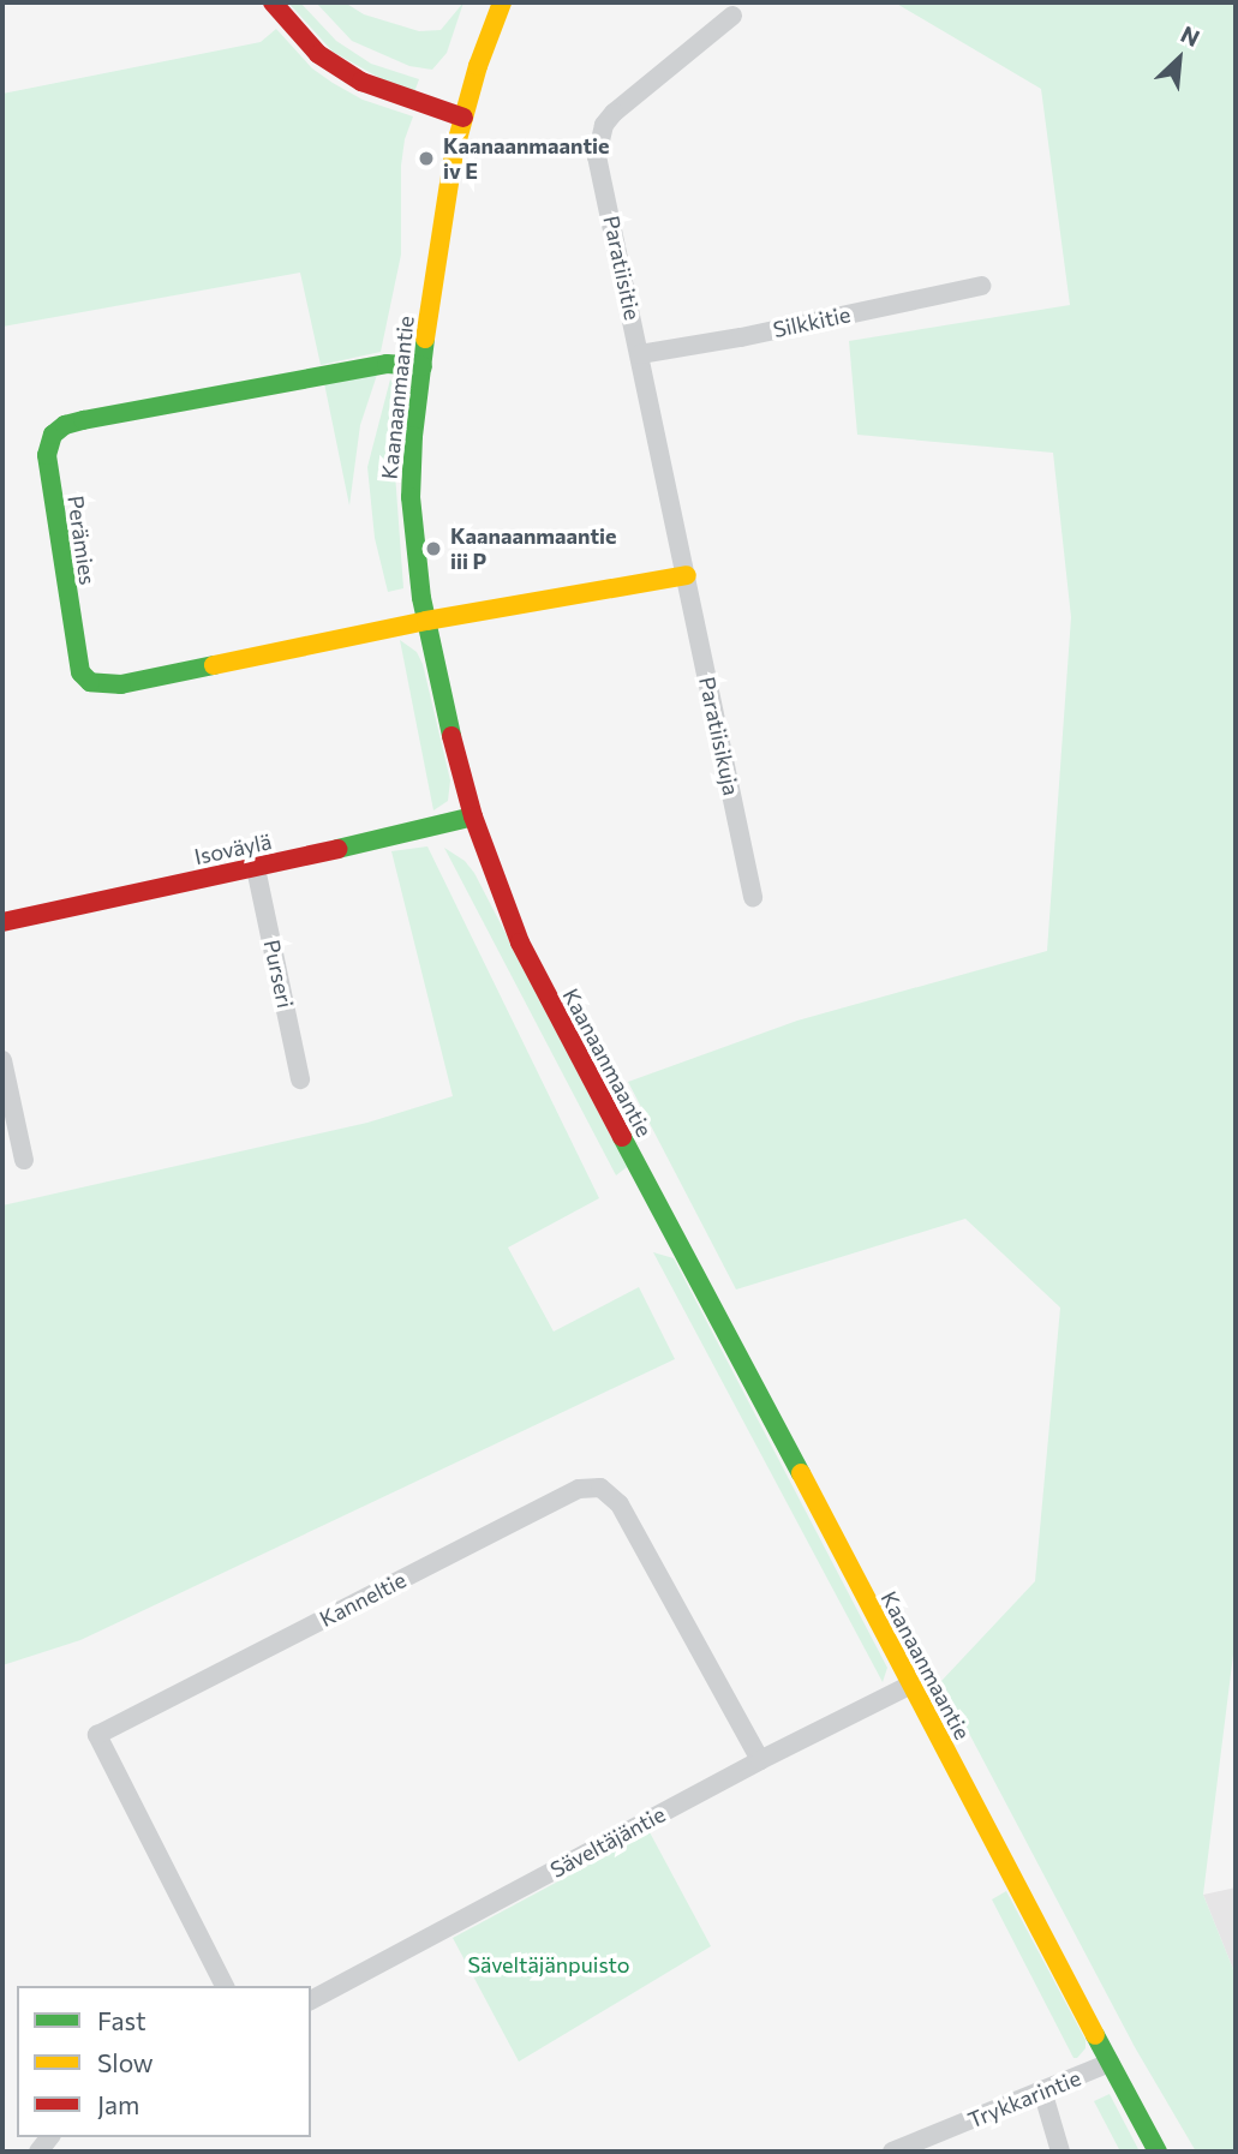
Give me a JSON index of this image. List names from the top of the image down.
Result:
{
  "streets": {
    "street": [
      "Paratiisitie",
      "Silkkitie",
      "Kaanaanmaantie",
      "Perämies",
      "Paratiisikuja",
      "Isoväylä",
      "Purseri",
      "Kanneltie",
      "Säveltäjäntie",
      "Trykkarintie"
    ]
  },
  "crossings": [
    ["Paratiisitie", "Silkkitie"],
    ["Paratiisitie", "Paratiisikuja"],
    ["Kaanaanmaantie", "Perämies"],
    ["Kaanaanmaantie", "Isoväylä"],
    ["Kaanaanmaantie", "Säveltäjäntie"],
    ["Kaanaanmaantie", "Trykkarintie"],
    ["Isoväylä", "Purseri"],
    ["Kanneltie", "Säveltäjäntie"]
  ],
  "parks": ["Säveltäjänpuisto"],
  "places": ["Kaanaanmaantie iv E", "Kaanaanmaantie iii P"],
  "legend": ["Fast", "Slow", "Jam"],
  "north": "top right"
}
